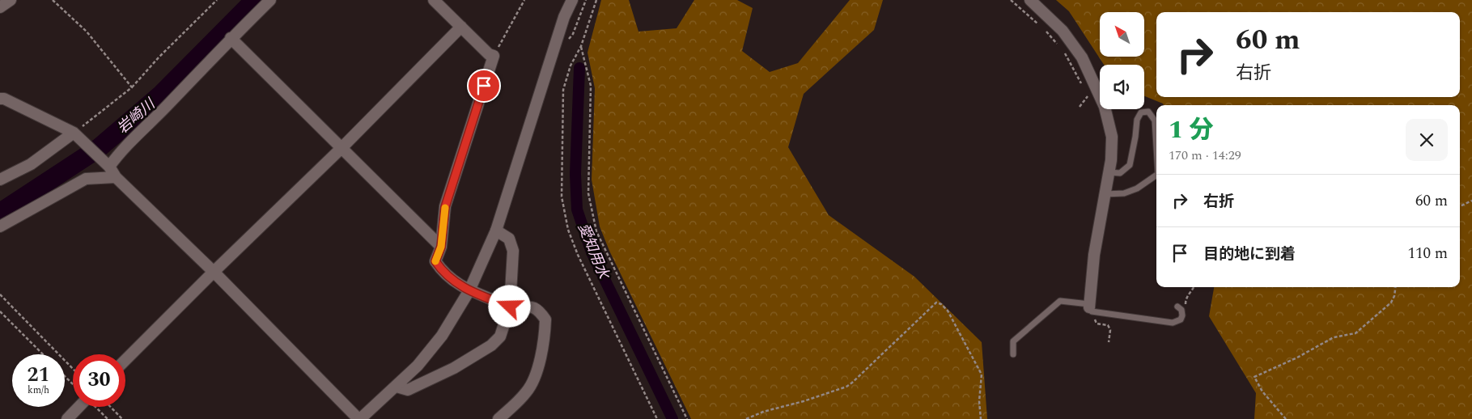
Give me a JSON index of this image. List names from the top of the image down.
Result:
{
  "water": ["岩崎川", "愛知用水"],
  "north": "top left",
  "page": {
    "turn": ["60 m", "右折"],
    "heading": ["1 分", "170 m · 14:29"],
    "list": [
      {
        "name": "右折",
        "value": "60 m"
      },
      {
        "name": "目的地に到着",
        "value": "110 m"
      }
    ],
    "speed": "21 km/h",
    "limit": "30"
  }
}
